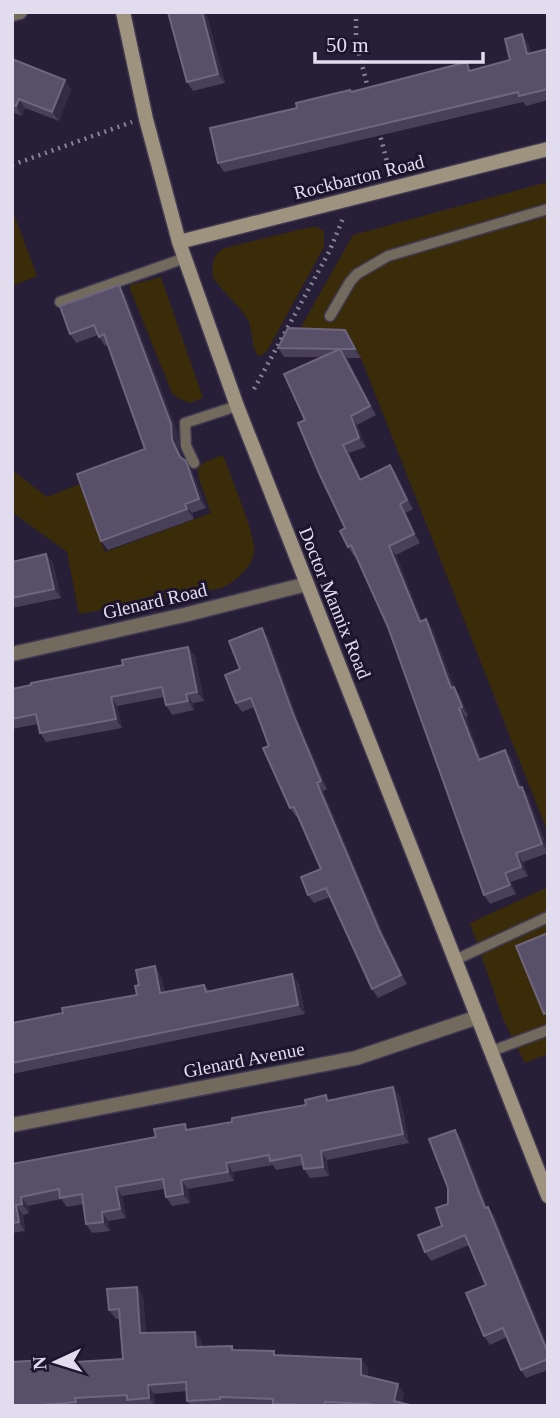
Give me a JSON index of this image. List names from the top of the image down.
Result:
{
  "streets": {
    "street": [
      "Rockbarton Road",
      "Glenard Road",
      "Doctor Mannix Road",
      "Glenard Avenue"
    ]
  },
  "crossings": [
    ["Rockbarton Road", "Doctor Mannix Road"],
    ["Glenard Road", "Doctor Mannix Road"],
    ["Doctor Mannix Road", "Glenard Avenue"]
  ],
  "scale_bar": "50 m",
  "north": "left"
}
